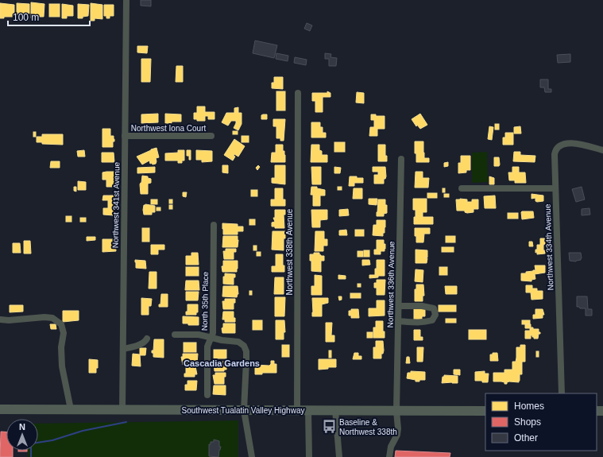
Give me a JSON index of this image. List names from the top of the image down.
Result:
{
  "streets": {
    "highway": ["Southwest Tualatin Valley Highway"],
    "street": [
      "Northwest Iona Court",
      "Northwest 341st Avenue",
      "Northwest 334th Avenue",
      "Northwest 338th Avenue",
      "Northwest 336th Avenue",
      "North 35th Place"
    ]
  },
  "crossings": [
    ["Northwest Iona Court", "Northwest 341st Avenue"],
    ["Northwest 341st Avenue", "Southwest Tualatin Valley Highway"],
    ["Northwest 338th Avenue", "Southwest Tualatin Valley Highway"],
    ["Northwest 336th Avenue", "Southwest Tualatin Valley Highway"]
  ],
  "districts": ["Cascadia Gardens"],
  "places": {
    "bus stop": ["Baseline & Northwest 338th"]
  },
  "legend": ["Homes", "Shops", "Other"],
  "scale_bar": "100 m",
  "north": "top"
}
